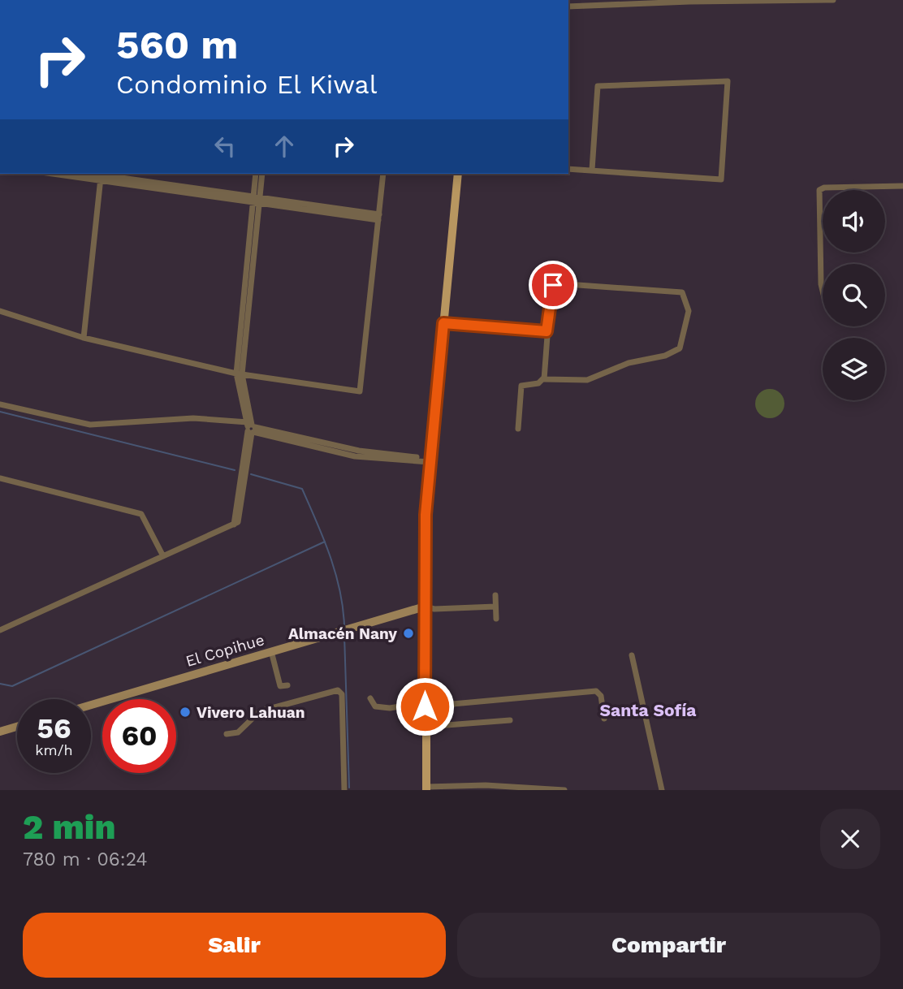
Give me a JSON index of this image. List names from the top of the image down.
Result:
{
  "streets": {
    "main road": ["El Copihue"]
  },
  "districts": ["Santa Sofía"],
  "places": ["Almacén Nany", "Vivero Lahuan"],
  "page": {
    "turn": ["560 m", "Condominio El Kiwal"],
    "speed": "56 km/h",
    "limit": "60",
    "heading": ["2 min", "780 m · 06:24"],
    "buttons": ["Salir", "Compartir"]
  }
}
